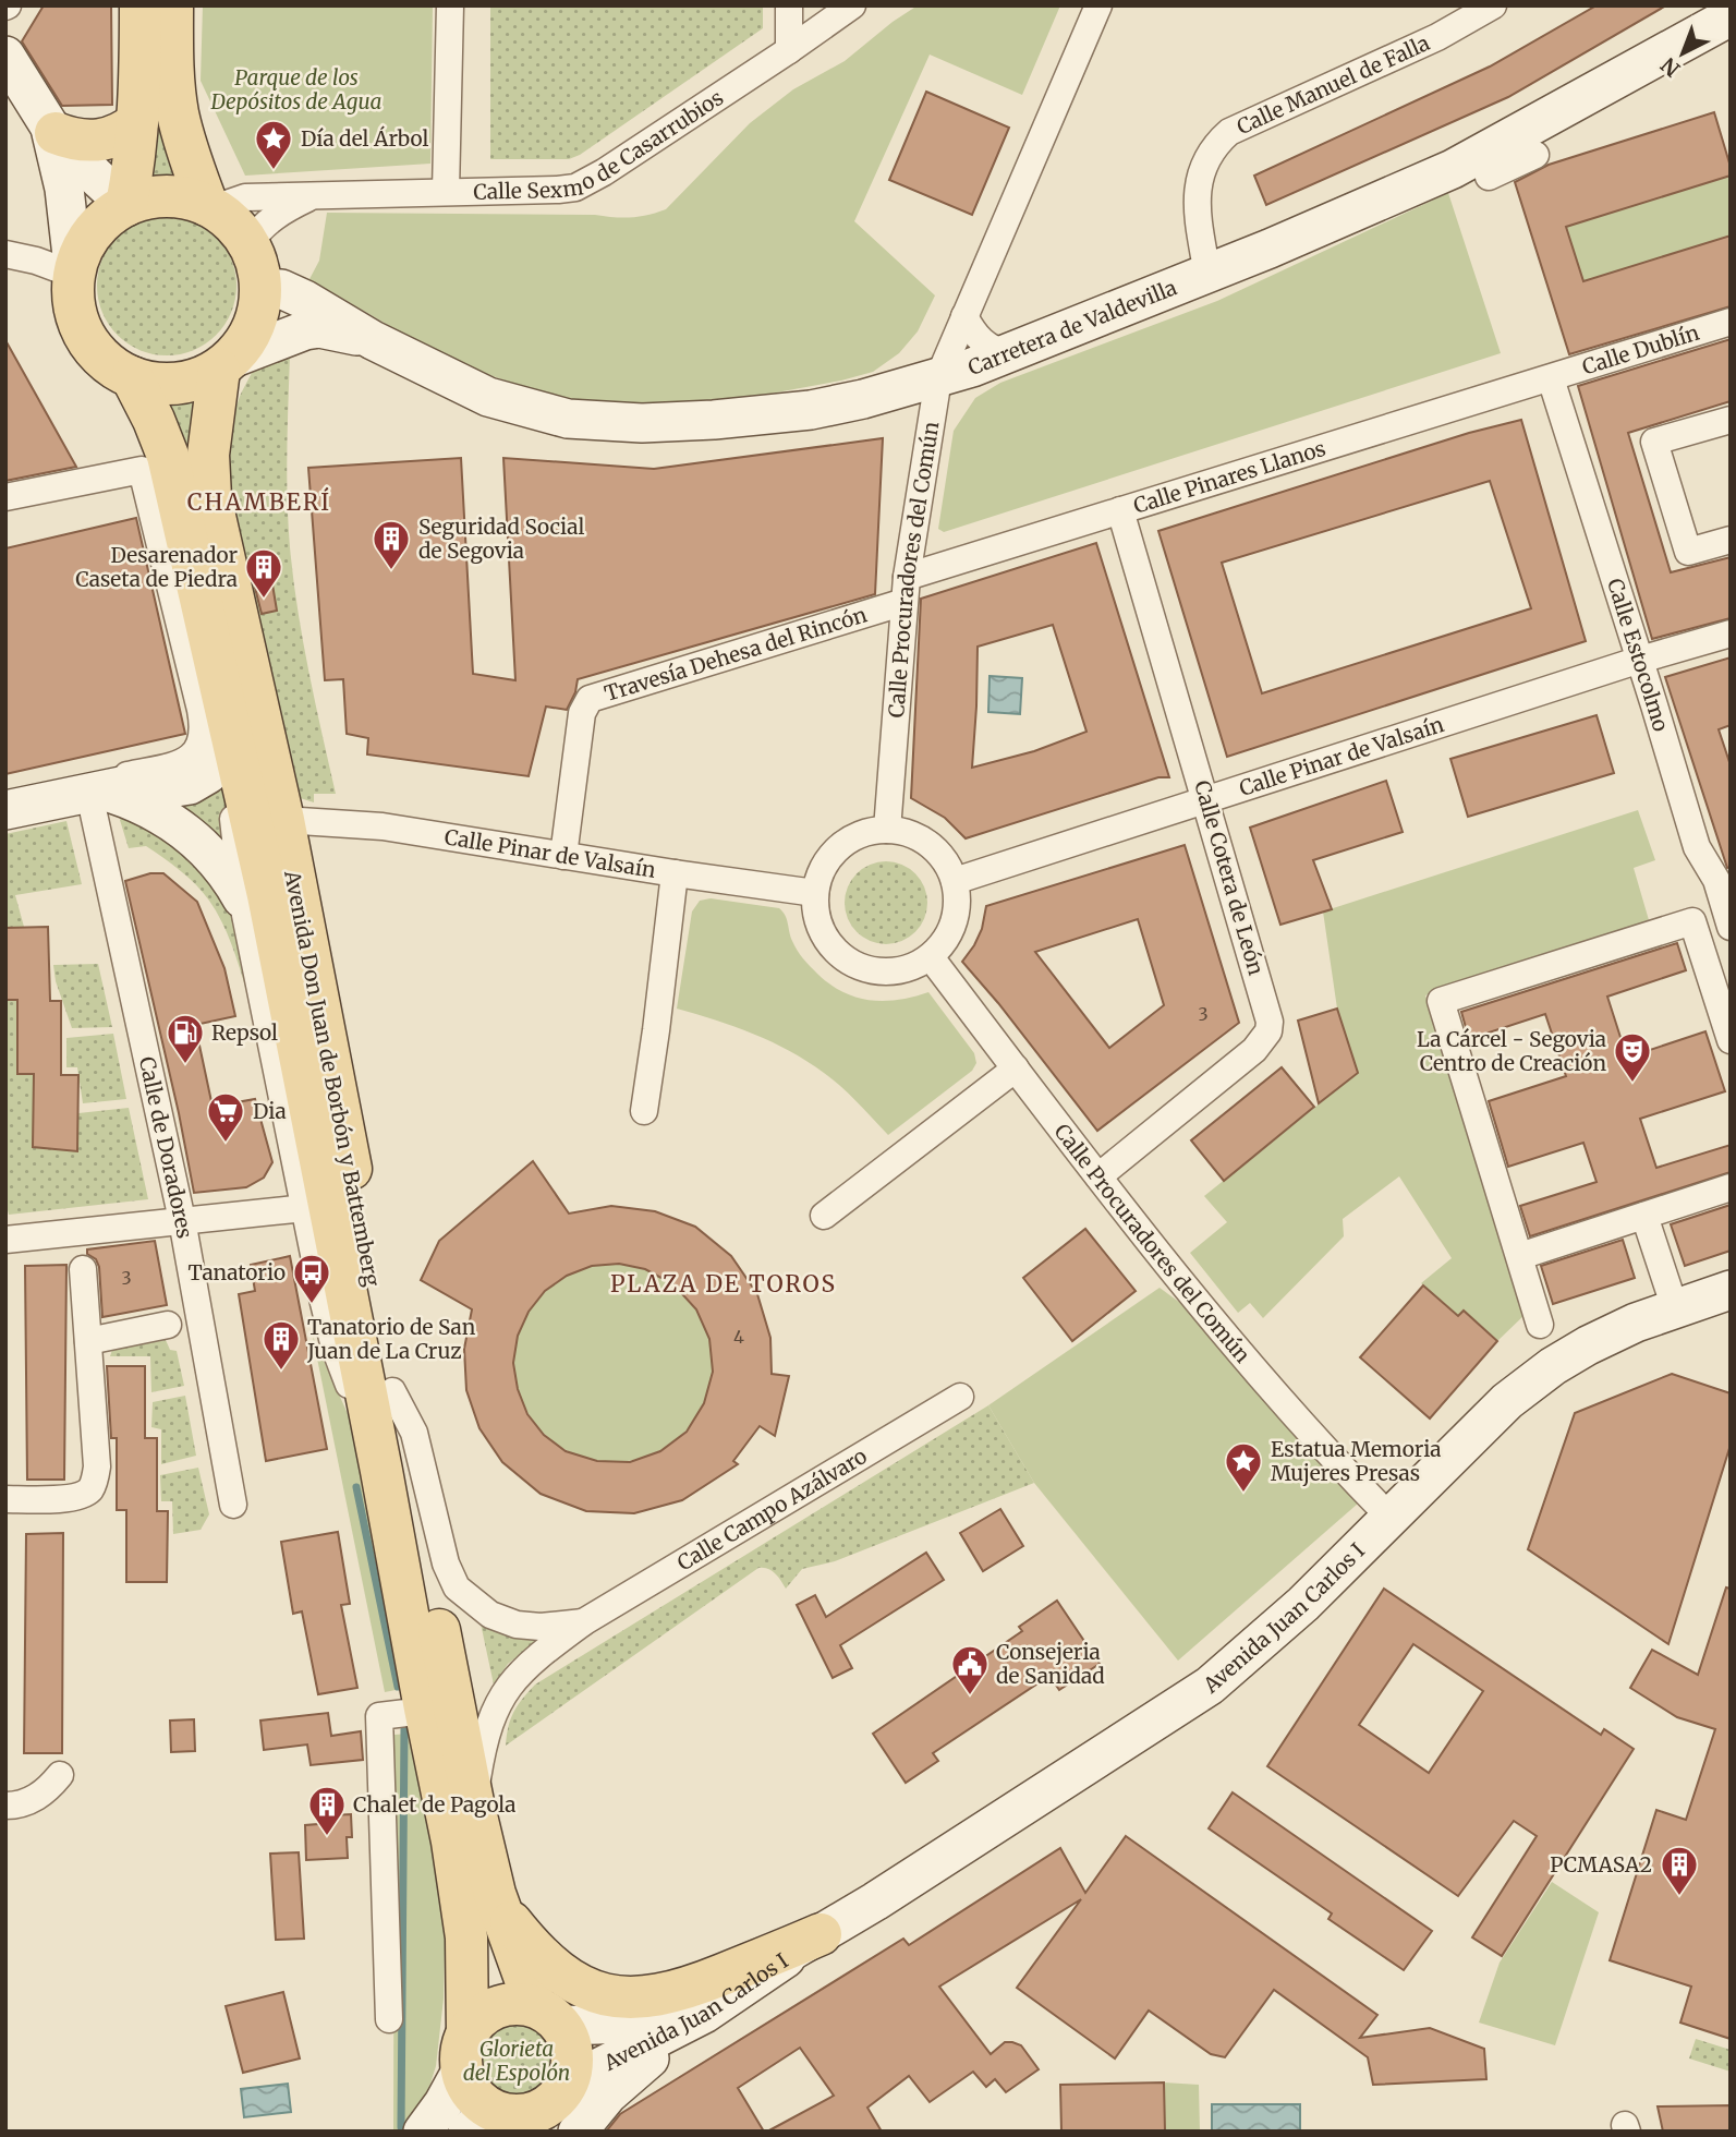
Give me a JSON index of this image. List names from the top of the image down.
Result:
{
  "streets": {
    "main road": ["Avenida Don Juan de Borbón y Battemberg"],
    "street": [
      "Calle Manuel de Falla",
      "Calle Sexmo de Casarrubios",
      "Carretera de Valdevilla",
      "Calle Dublín",
      "Calle Pinares Llanos",
      "Calle Procuradores del Común",
      "Travesía Dehesa del Rincón",
      "Calle Estocolmo",
      "Calle Pinar de Valsaín",
      "Calle Cotera de León",
      "Calle de Doradores",
      "Calle Campo Azálvaro",
      "Avenida Juan Carlos I"
    ]
  },
  "crossings": [
    ["Calle Manuel de Falla", "Carretera de Valdevilla"],
    ["Calle Sexmo de Casarrubios", "Carretera de Valdevilla"],
    ["Calle Sexmo de Casarrubios", "Avenida Don Juan de Borbón y Battemberg"],
    ["Carretera de Valdevilla", "Calle Procuradores del Común"],
    ["Carretera de Valdevilla", "Avenida Don Juan de Borbón y Battemberg"],
    ["Calle Dublín", "Calle Pinares Llanos"],
    ["Calle Dublín", "Calle Estocolmo"],
    ["Calle Pinares Llanos", "Calle Procuradores del Común"],
    ["Calle Pinares Llanos", "Travesía Dehesa del Rincón"],
    ["Calle Pinares Llanos", "Calle Estocolmo"],
    ["Calle Pinares Llanos", "Calle Cotera de León"],
    ["Calle Procuradores del Común", "Travesía Dehesa del Rincón"],
    ["Calle Procuradores del Común", "Calle Pinar de Valsaín"],
    ["Calle Procuradores del Común", "Calle Cotera de León"],
    ["Calle Procuradores del Común", "Avenida Juan Carlos I"],
    ["Travesía Dehesa del Rincón", "Calle Pinar de Valsaín"],
    ["Calle Estocolmo", "Calle Pinar de Valsaín"],
    ["Calle Pinar de Valsaín", "Calle Cotera de León"],
    ["Calle Pinar de Valsaín", "Avenida Don Juan de Borbón y Battemberg"],
    ["Avenida Don Juan de Borbón y Battemberg", "Calle Campo Azálvaro"],
    ["Avenida Don Juan de Borbón y Battemberg", "Avenida Juan Carlos I"]
  ],
  "districts": ["CHAMBERÍ", "PLAZA DE TOROS"],
  "parks": ["Parque de los Depósitos de Agua", "Glorieta del Espolón"],
  "places": {
    "place": ["Día del Árbol", "Estatua Memoria Mujeres Presas"],
    "building": [
      "Seguridad Social de Segovia",
      "Desarenador Caseta de Piedra",
      "Tanatorio de San Juan de La Cruz",
      "Chalet de Pagola",
      "PCMASA2"
    ],
    "fuel station": ["Repsol"],
    "theatre": ["La Cárcel - Segovia Centro de Creación"],
    "supermarket": ["Dia"],
    "bus stop": ["Tanatorio"],
    "public building": ["Consejeria de Sanidad"]
  },
  "house_numbers": ["3", "3", "4"],
  "north": "bottom left"
}
